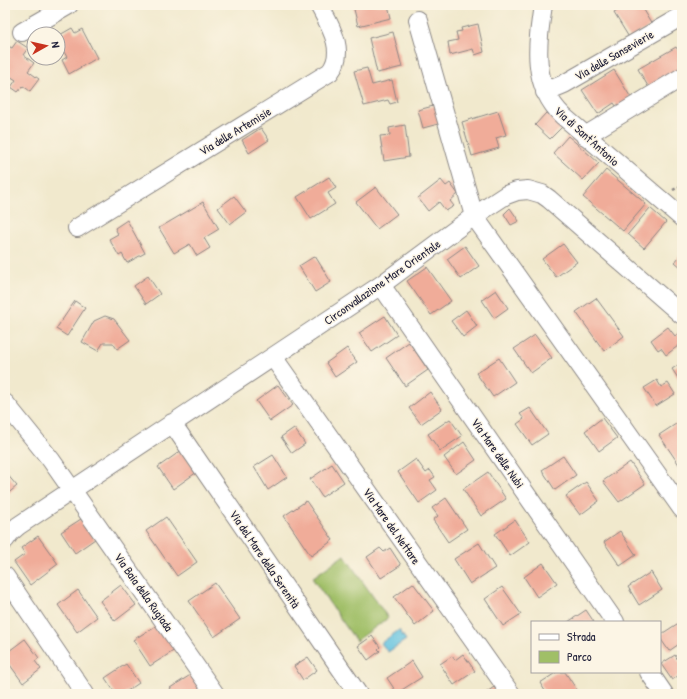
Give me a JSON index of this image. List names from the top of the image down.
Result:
{
  "streets": {
    "street": [
      "Via delle Sansevierie",
      "Via delle Artemisie",
      "Via di Sant'Antonio",
      "Circonvallazione Mare Orientale",
      "Via Mare delle Nubi",
      "Via Mare del Nettare",
      "Via del Mare della Serenità",
      "Via Baia della Rugiada"
    ]
  },
  "crossings": [
    ["Via delle Sansevierie", "Via di Sant'Antonio"],
    ["Circonvallazione Mare Orientale", "Via Mare delle Nubi"],
    ["Circonvallazione Mare Orientale", "Via Mare del Nettare"],
    ["Circonvallazione Mare Orientale", "Via del Mare della Serenità"],
    ["Circonvallazione Mare Orientale", "Via Baia della Rugiada"]
  ],
  "legend": ["Strada", "Parco"],
  "north": "right"
}
